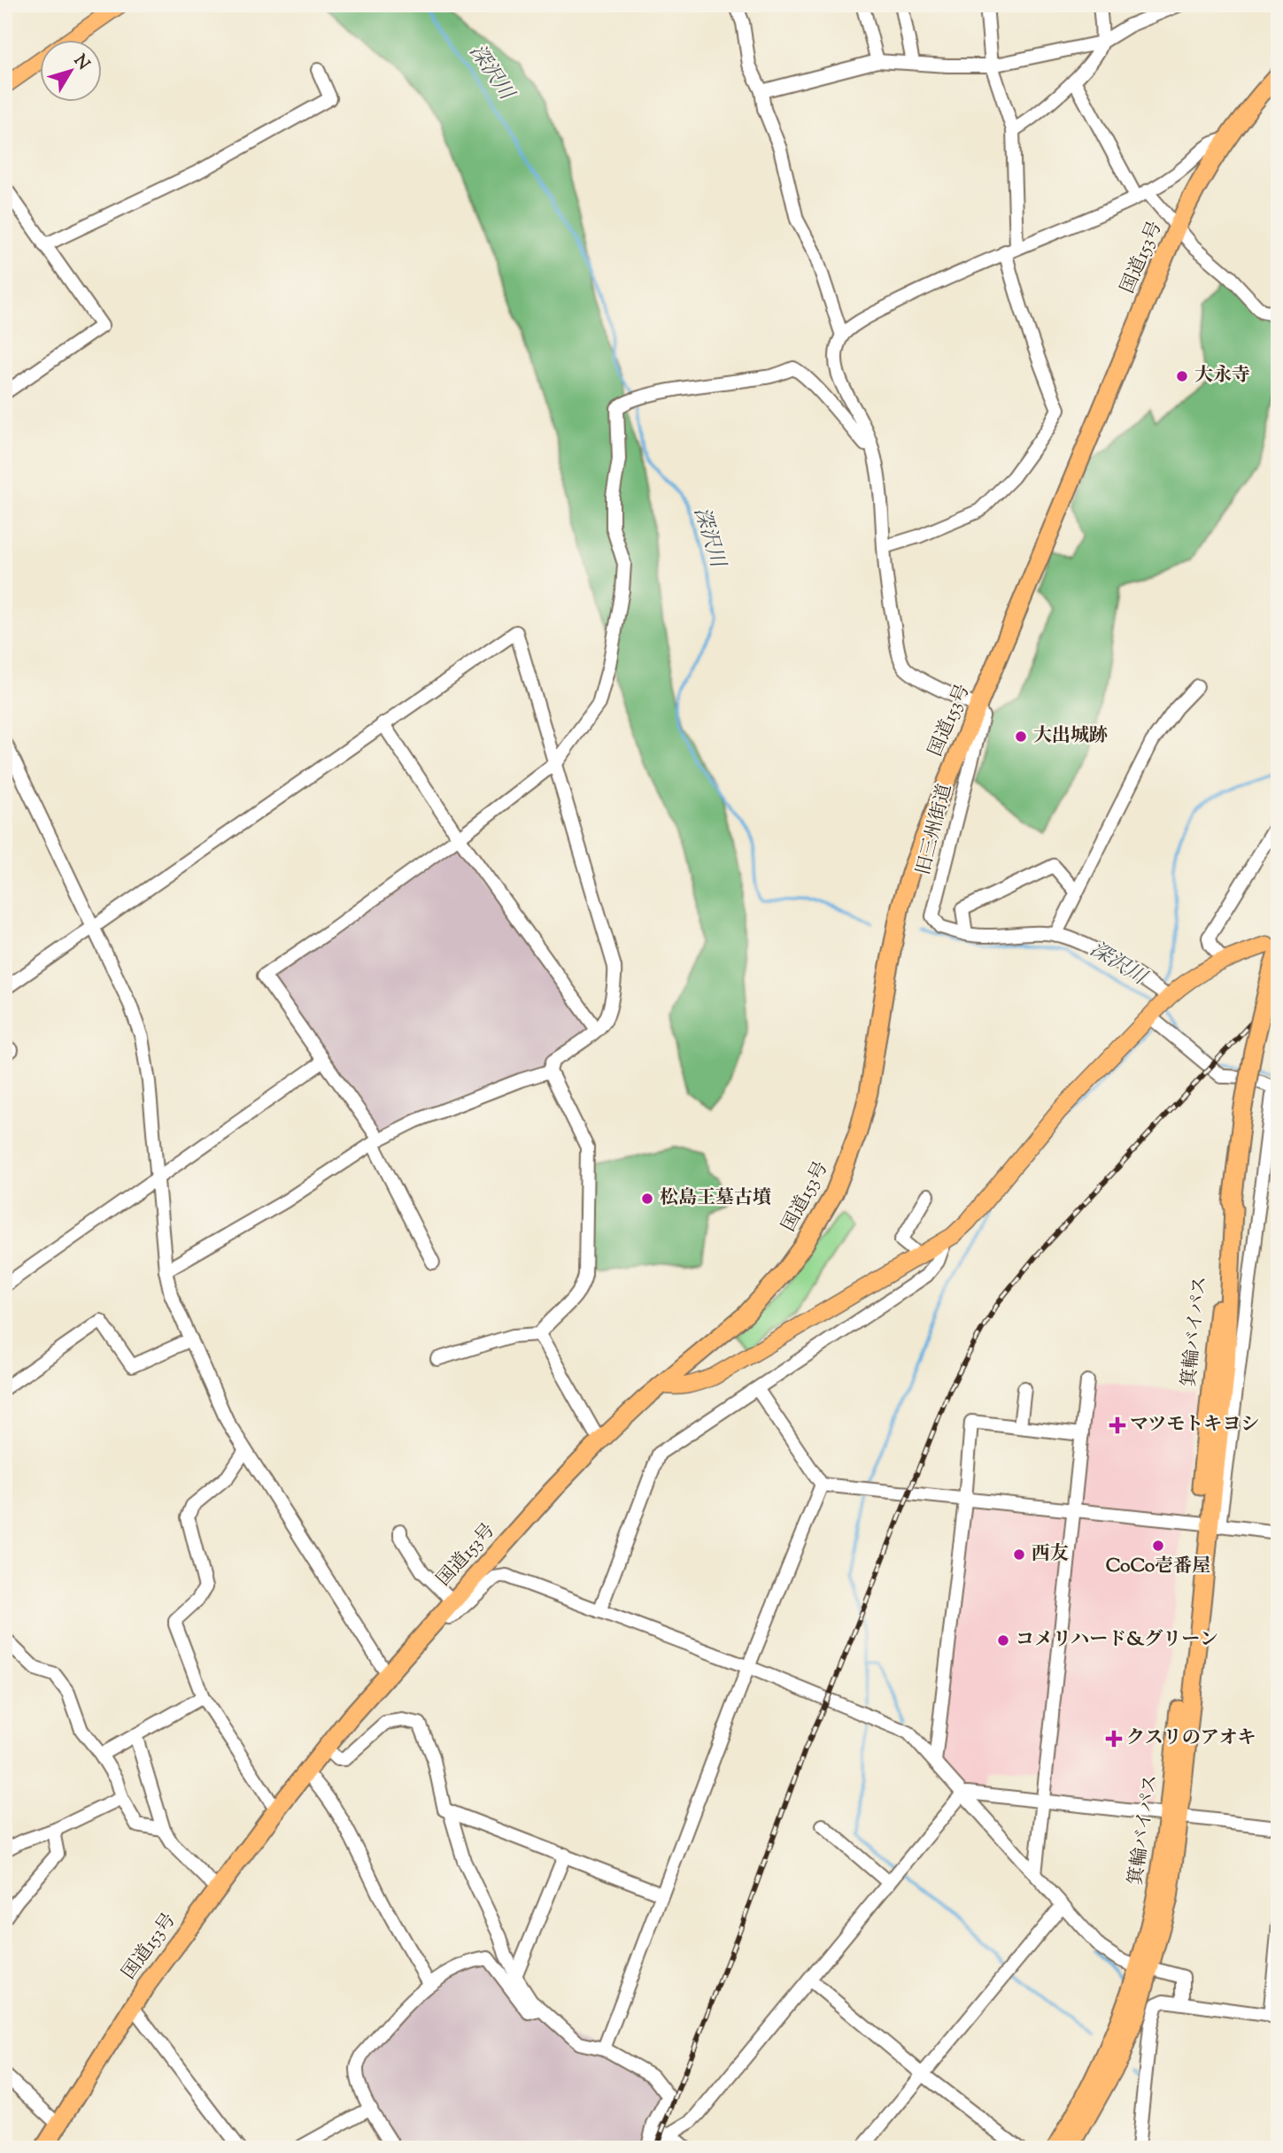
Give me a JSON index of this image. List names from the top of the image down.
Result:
{
  "streets": {
    "highway": ["国道153号", "箕輪バイパス"],
    "street": ["旧三州街道"]
  },
  "crossings": [
    ["国道153号", "旧三州街道"]
  ],
  "water": ["深沢川"],
  "places": {
    "other": [
      "大永寺",
      "大出城跡",
      "松島王墓古墳",
      "CoCo壱番屋",
      "西友",
      "コメリハード&グリーン"
    ],
    "health": ["マツモトキヨシ", "クスリのアオキ"]
  },
  "north": "top right"
}
